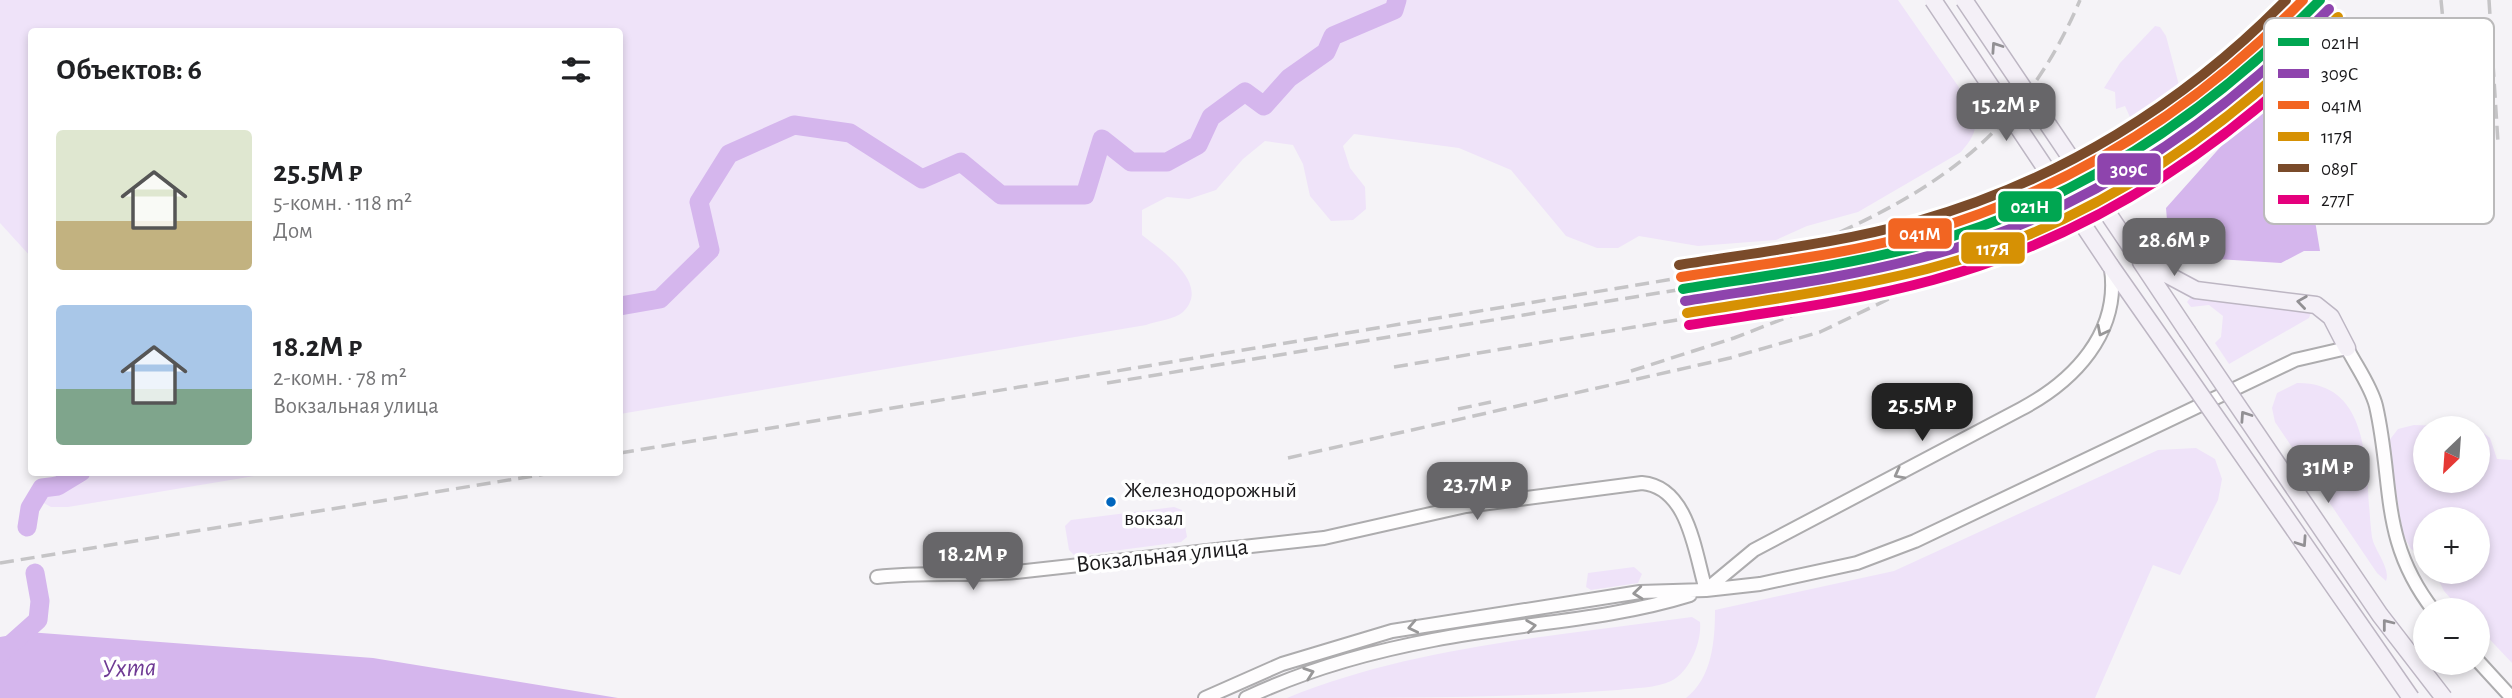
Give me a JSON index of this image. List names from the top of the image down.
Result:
{
  "streets": {
    "street": ["Вокзальная улица"]
  },
  "water": ["Ухта"],
  "places": ["Железнодорожный вокзал"],
  "lines": [
    "transit line 021Н",
    "transit line 041М",
    "transit line 089Г",
    "transit line 309С",
    "transit line 117Я",
    "transit line 277Г"
  ],
  "legend": [
    "021Н",
    "309С",
    "041М",
    "117Я",
    "089Г",
    "277Г"
  ],
  "north": "bottom left",
  "page": {
    "heading": "Объектов: 6",
    "price": [
      "15.2M ₽",
      "28.6M ₽",
      "25.5M ₽",
      "31M ₽",
      "23.7M ₽",
      "18.2M ₽"
    ],
    "list": [
      {
        "name": "25.5M ₽",
        "note": "5-комн. · 118 m² · Дом"
      },
      {
        "name": "18.2M ₽",
        "note": "2-комн. · 78 m² · Вокзальная улица"
      }
    ],
    "map_buttons": ["+", "−"]
  }
}
